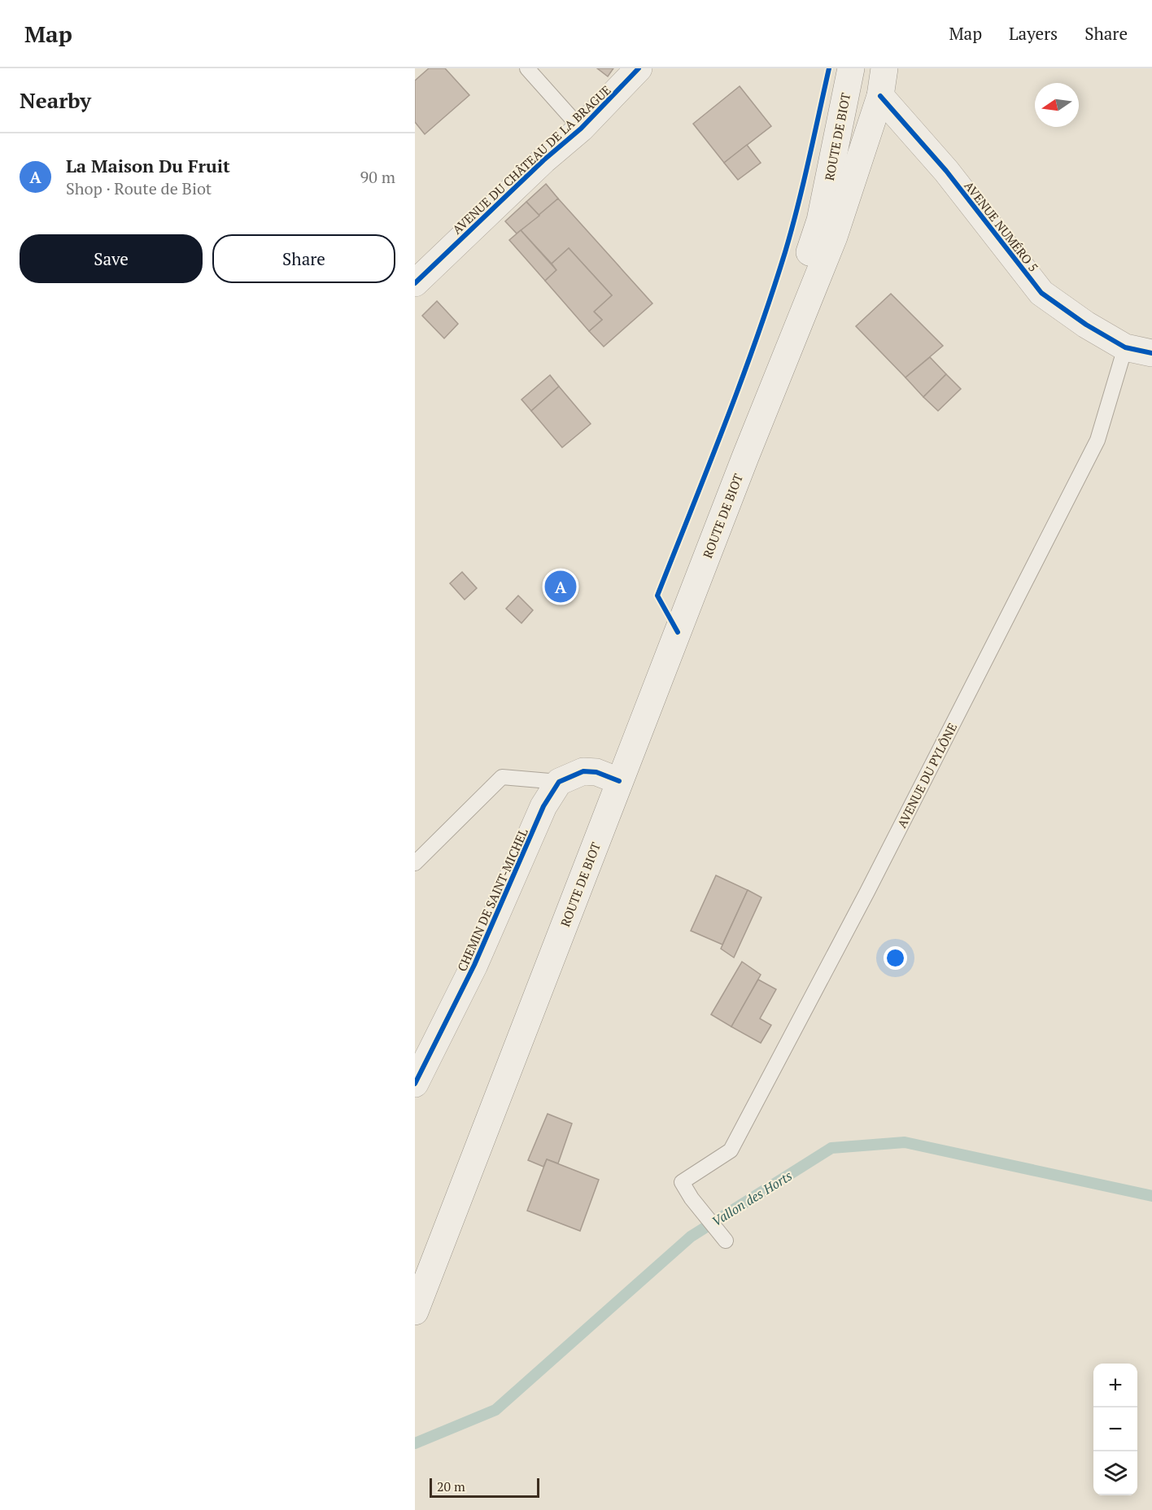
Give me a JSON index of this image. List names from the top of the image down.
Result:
{
  "streets": {
    "main road": [
      "ROUTE DE BIOT",
      "AVENUE DU CHÂTEAU DE LA BRAGUE",
      "AVENUE NUMÉRO 5",
      "CHEMIN DE SAINT-MICHEL"
    ],
    "lane": ["AVENUE DU PYLÔNE"]
  },
  "crossings": [
    ["ROUTE DE BIOT", "AVENUE NUMÉRO 5"],
    ["AVENUE NUMÉRO 5", "AVENUE DU PYLÔNE"]
  ],
  "water": ["Vallon des Horts"],
  "scale_bar": "20 m",
  "north": "left",
  "page": {
    "header": "Map",
    "nav": ["Map", "Layers", "Share"],
    "heading": "Nearby",
    "list": [
      {
        "mark": "A",
        "name": "La Maison Du Fruit",
        "note": "Shop · Route de Biot",
        "value": "90 m"
      }
    ],
    "buttons": ["Save", "Share"],
    "pins": "A",
    "map_buttons": ["+", "−"],
    "scale": "20 m"
  }
}
